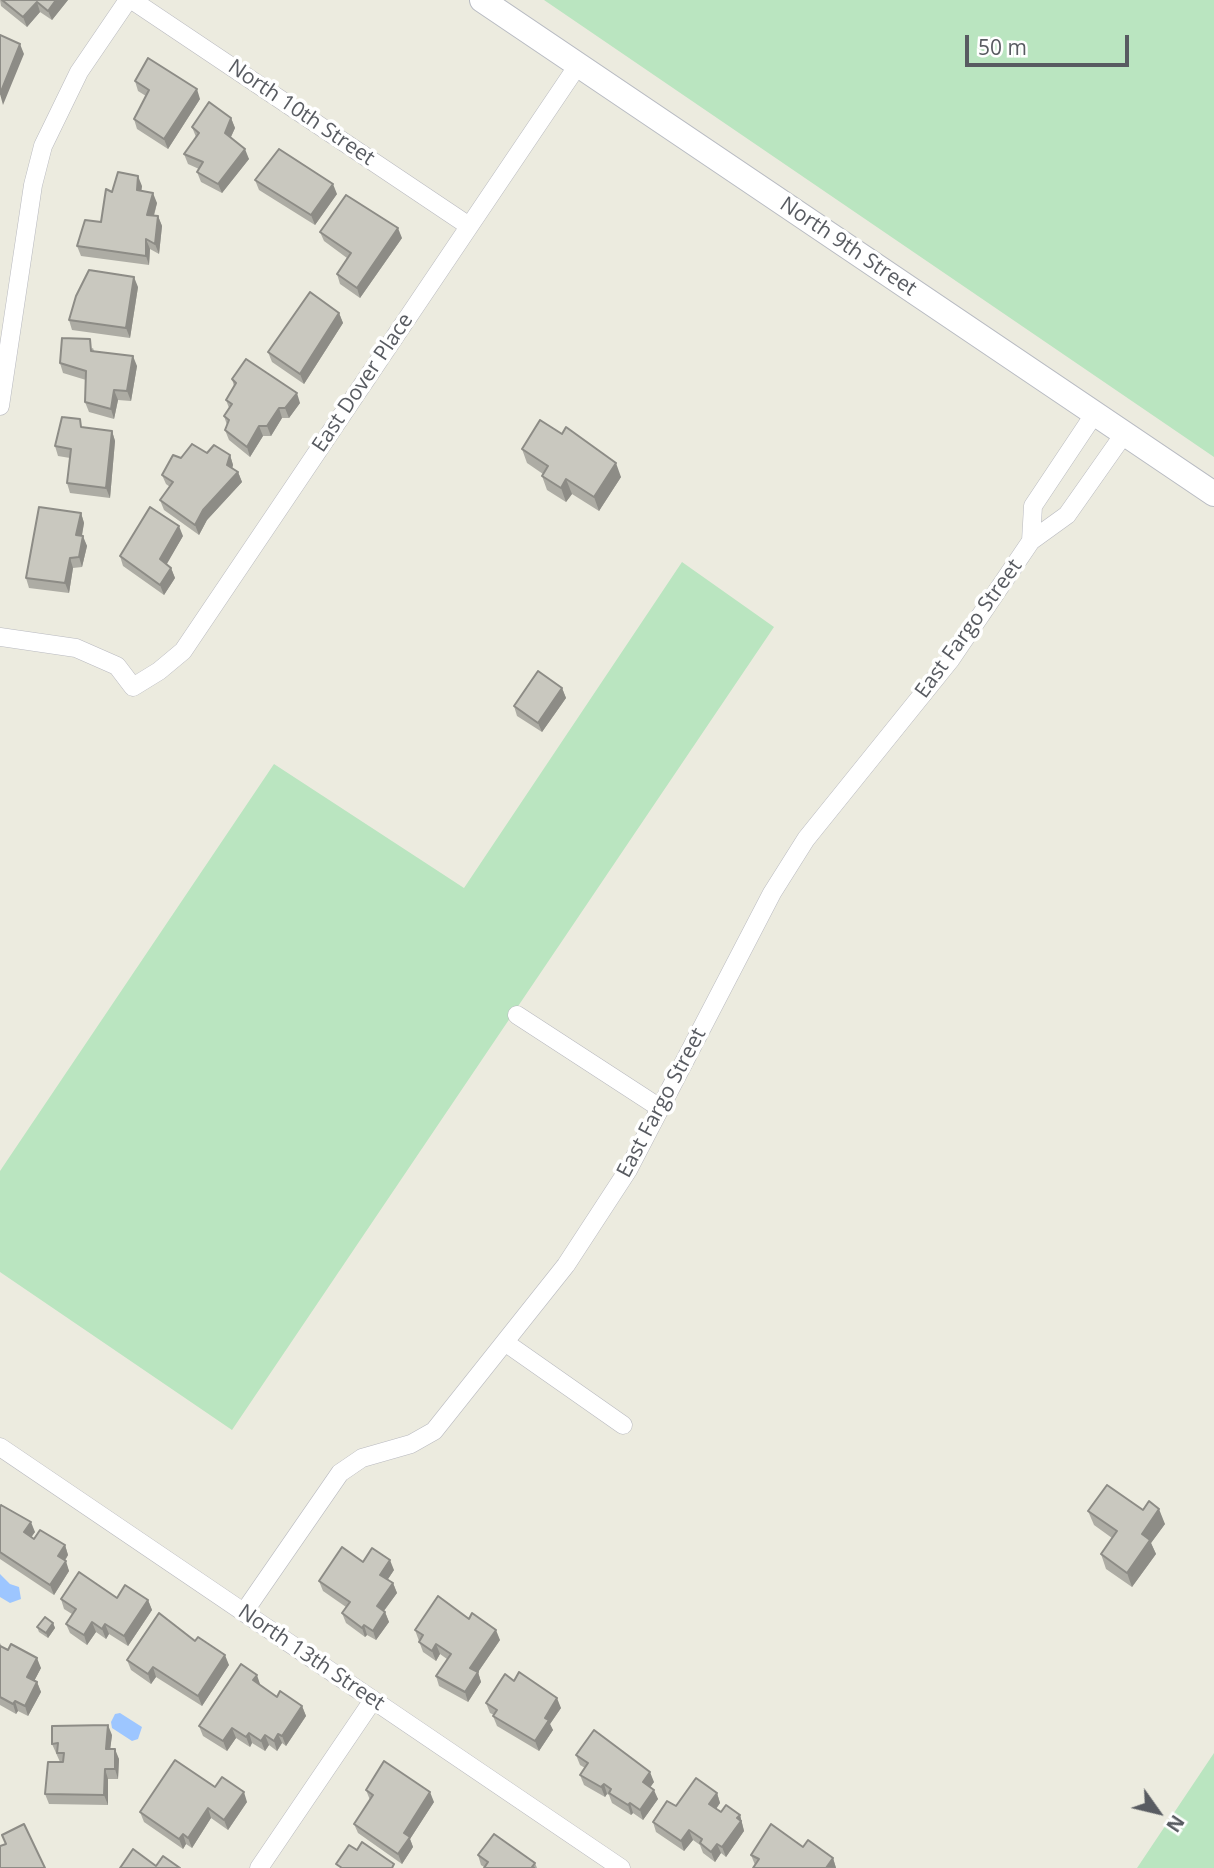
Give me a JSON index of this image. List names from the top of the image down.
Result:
{
  "streets": {
    "main road": ["North 9th Street"],
    "street": [
      "North 10th Street",
      "East Dover Place",
      "East Fargo Street",
      "North 13th Street"
    ]
  },
  "crossings": [
    ["North 10th Street", "East Dover Place"],
    ["North 9th Street", "East Dover Place"],
    ["North 9th Street", "East Fargo Street"],
    ["East Fargo Street", "North 13th Street"]
  ],
  "scale_bar": "50 m",
  "north": "bottom right"
}
